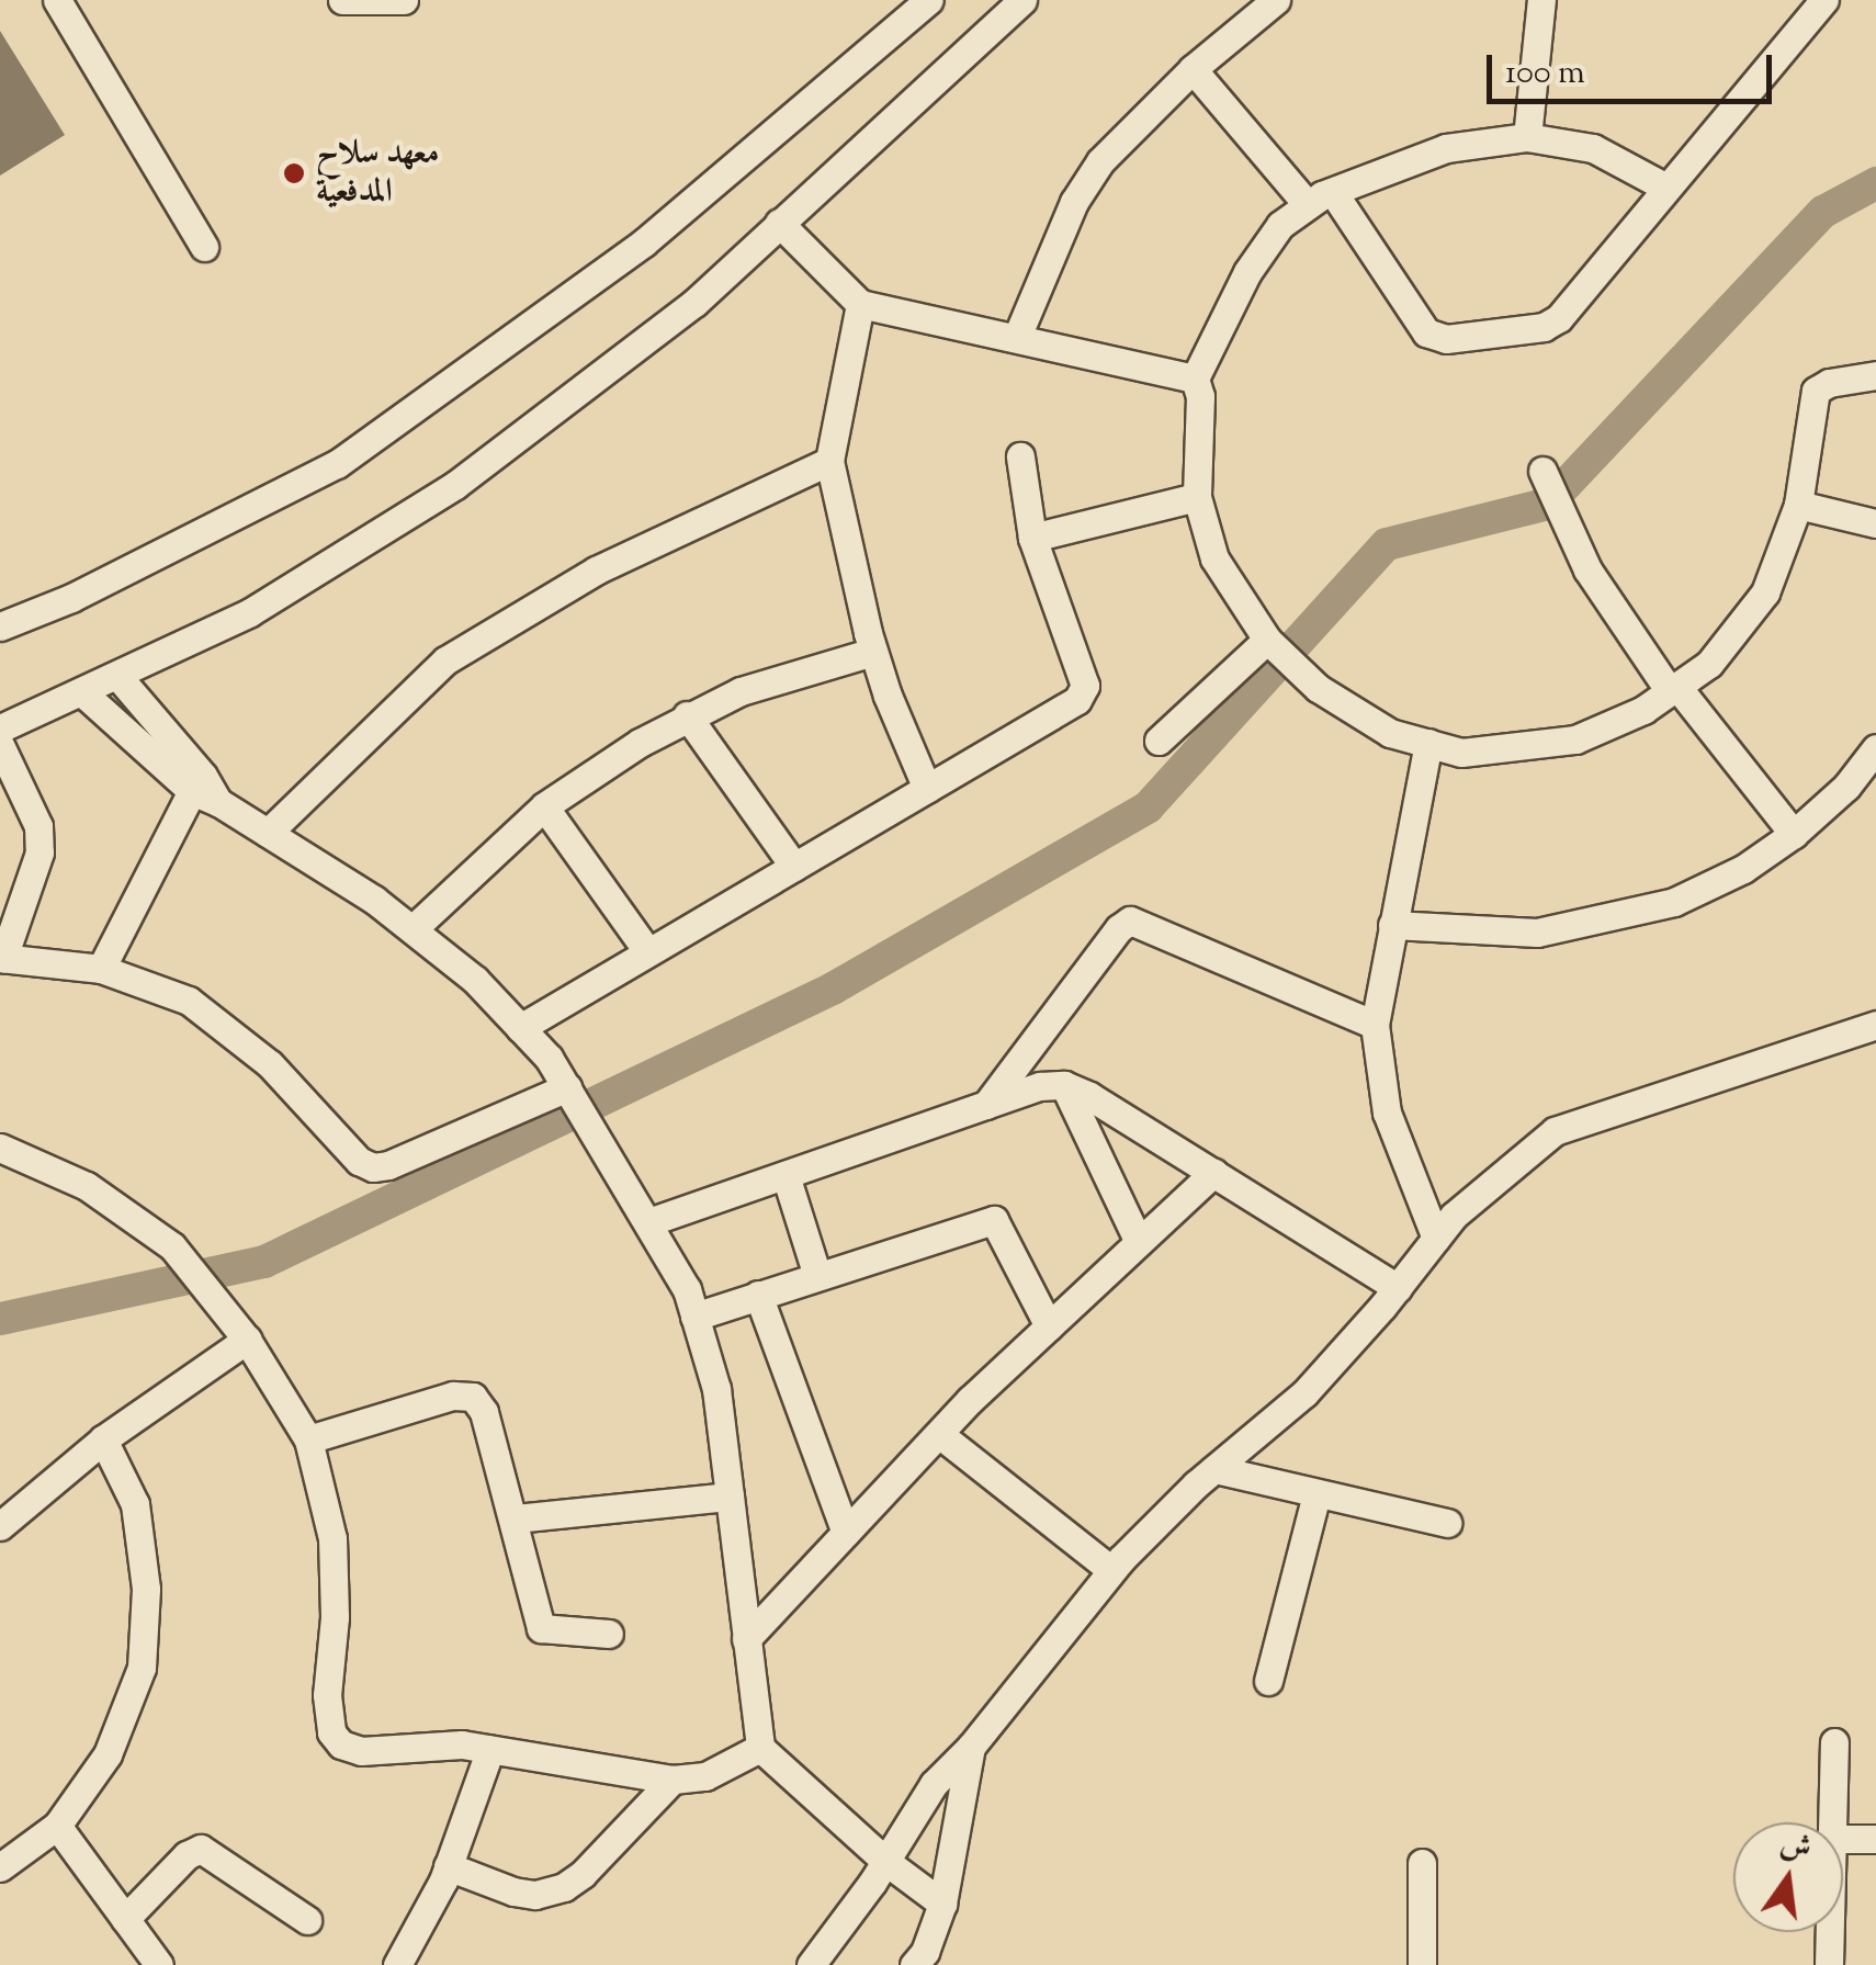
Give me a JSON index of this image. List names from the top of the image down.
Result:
{
  "places": ["معهد سلاح المدفعية"],
  "scale_bar": "100 m",
  "north": "top"
}
